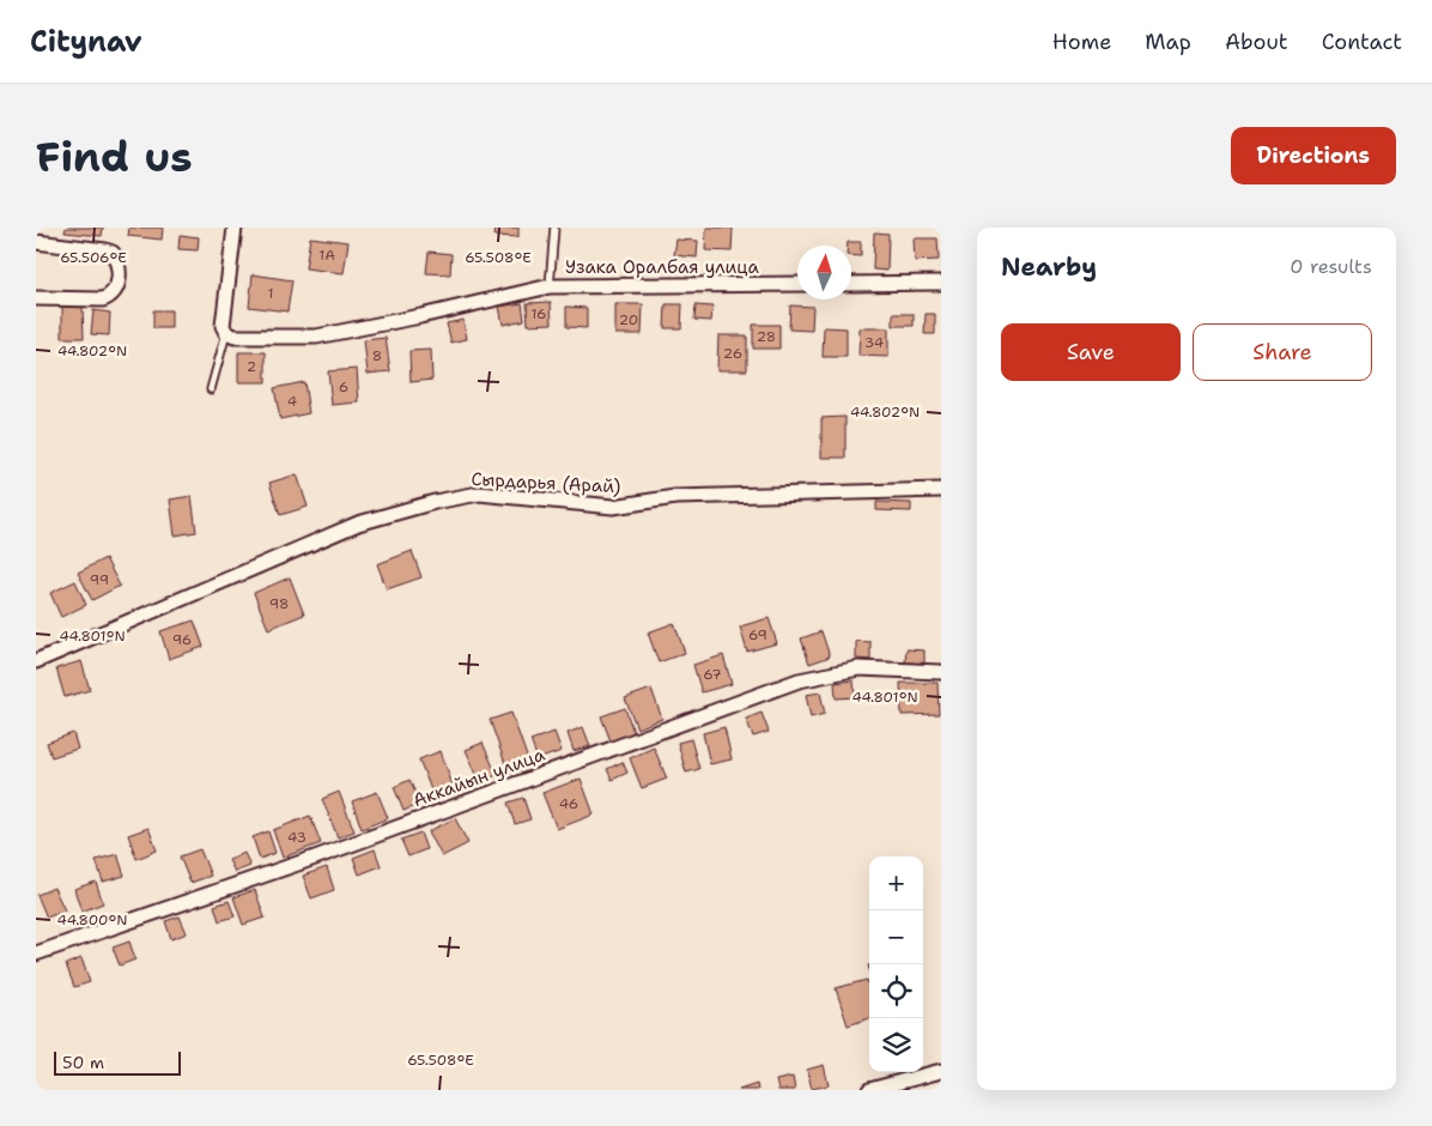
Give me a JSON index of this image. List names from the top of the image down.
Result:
{
  "streets": {
    "street": ["Узака Оралбая улица", "Сырдарья (Арай)", "Аккайын улица"]
  },
  "house_numbers": [
    "1А",
    "1",
    "16",
    "20",
    "28",
    "34",
    "26",
    "8",
    "2",
    "6",
    "4",
    "99",
    "98",
    "69",
    "96",
    "67",
    "46",
    "43"
  ],
  "scale_bar": "50 m",
  "north": "top",
  "page": {
    "header": "Citynav",
    "nav": [
      "Home",
      "Map",
      "About",
      "Contact"
    ],
    "buttons": [
      "Directions",
      ["Save", "Share"]
    ],
    "title": "Find us",
    "heading": ["Nearby", "0 results"],
    "map_buttons": ["+", "−"],
    "scale": "50 m"
  },
  "coordinates": [
    "65.506°E",
    "65.508°E",
    "44.802°N",
    "44.801°N",
    "44.800°N"
  ]
}
